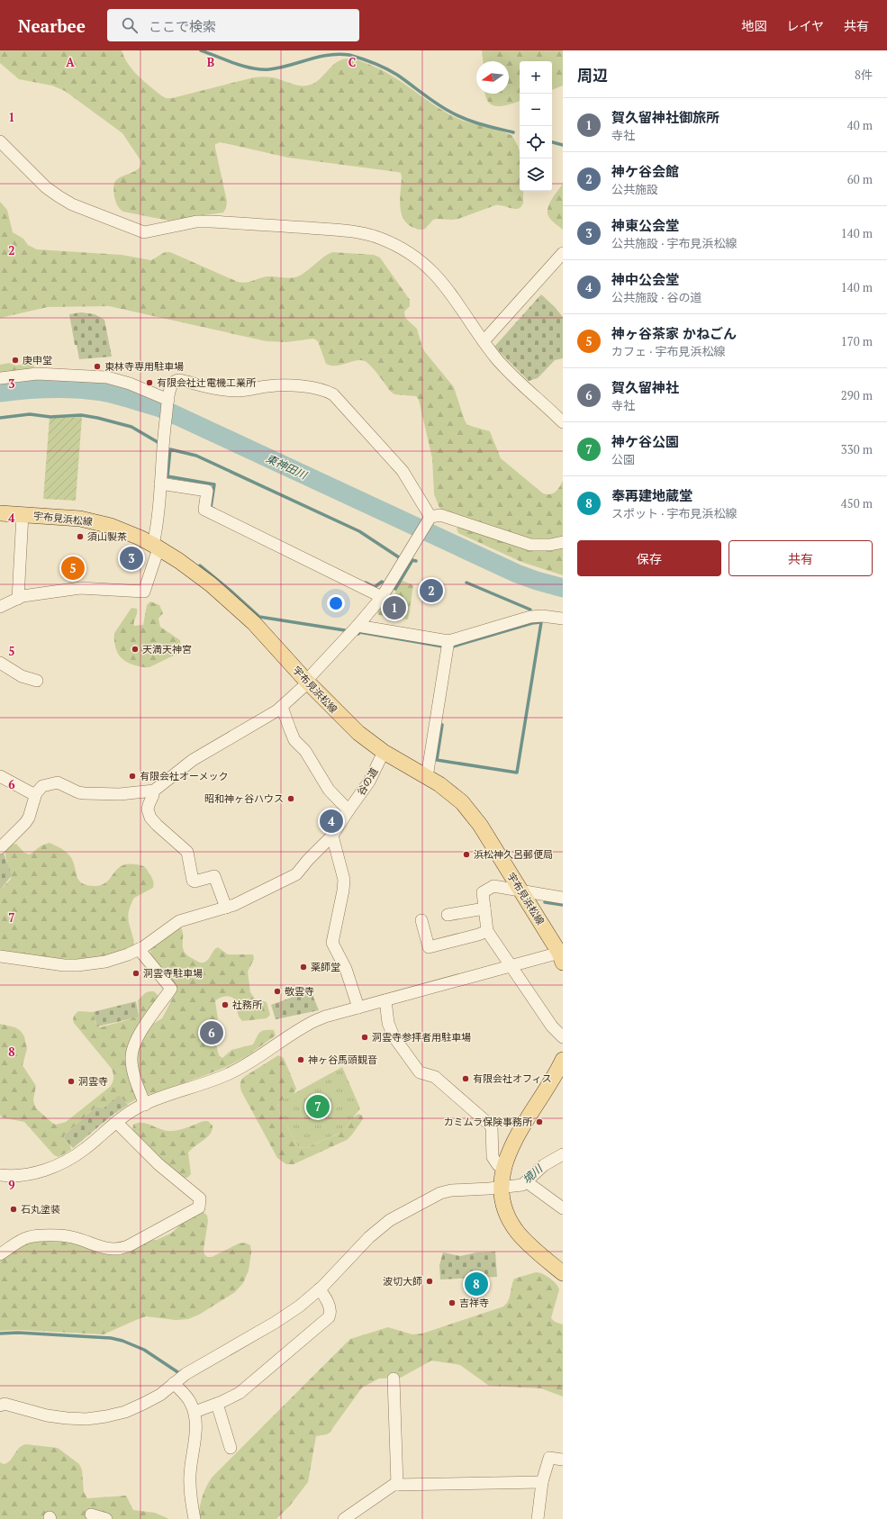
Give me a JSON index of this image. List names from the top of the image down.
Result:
{
  "streets": {
    "main road": ["宇布見浜松線"],
    "street": ["谷の道"]
  },
  "crossings": [
    ["宇布見浜松線", "谷の道"]
  ],
  "water": ["東神田川", "境川"],
  "places": [
    "庚申堂",
    "東林寺専用駐車場",
    "有限会社辻電機工業所",
    "須山製茶",
    "天満天神宮",
    "有限会社オーメック",
    "昭和神ヶ谷ハウス",
    "浜松神久呂郵便局",
    "薬師堂",
    "洞雲寺駐車場",
    "敬雲寺",
    "社務所",
    "洞雲寺参拝者用駐車場",
    "神ヶ谷馬頭観音",
    "有限会社オフィス",
    "洞雲寺",
    "カミムラ保険事務所",
    "石丸塗装",
    "波切大師",
    "吉祥寺"
  ],
  "north": "left",
  "page": {
    "header": "Nearbee",
    "search": "ここで検索",
    "nav": ["地図", "レイヤ", "共有"],
    "heading": ["周辺", "8件"],
    "map_buttons": ["+", "−"],
    "list": [
      {
        "mark": "1",
        "name": "賀久留神社御旅所",
        "note": "寺社",
        "value": "40 m"
      },
      {
        "mark": "2",
        "name": "神ケ谷会館",
        "note": "公共施設",
        "value": "60 m"
      },
      {
        "mark": "3",
        "name": "神東公会堂",
        "note": "公共施設 · 宇布見浜松線",
        "value": "140 m"
      },
      {
        "mark": "4",
        "name": "神中公会堂",
        "note": "公共施設 · 谷の道",
        "value": "140 m"
      },
      {
        "mark": "5",
        "name": "神ヶ谷茶家 かねごん",
        "note": "カフェ · 宇布見浜松線",
        "value": "170 m"
      },
      {
        "mark": "6",
        "name": "賀久留神社",
        "note": "寺社",
        "value": "290 m"
      },
      {
        "mark": "7",
        "name": "神ケ谷公園",
        "note": "公園",
        "value": "330 m"
      },
      {
        "mark": "8",
        "name": "奉再建地蔵堂",
        "note": "スポット · 宇布見浜松線",
        "value": "450 m"
      }
    ],
    "buttons": ["保存", "共有"],
    "pins": [
      "3",
      "5",
      "2",
      "1",
      "4",
      "6",
      "7",
      "8"
    ]
  },
  "grid": {
    "columns": ["A", "B", "C"],
    "rows": [
      "1",
      "2",
      "3",
      "4",
      "5",
      "6",
      "7",
      "8",
      "9"
    ]
  }
}
